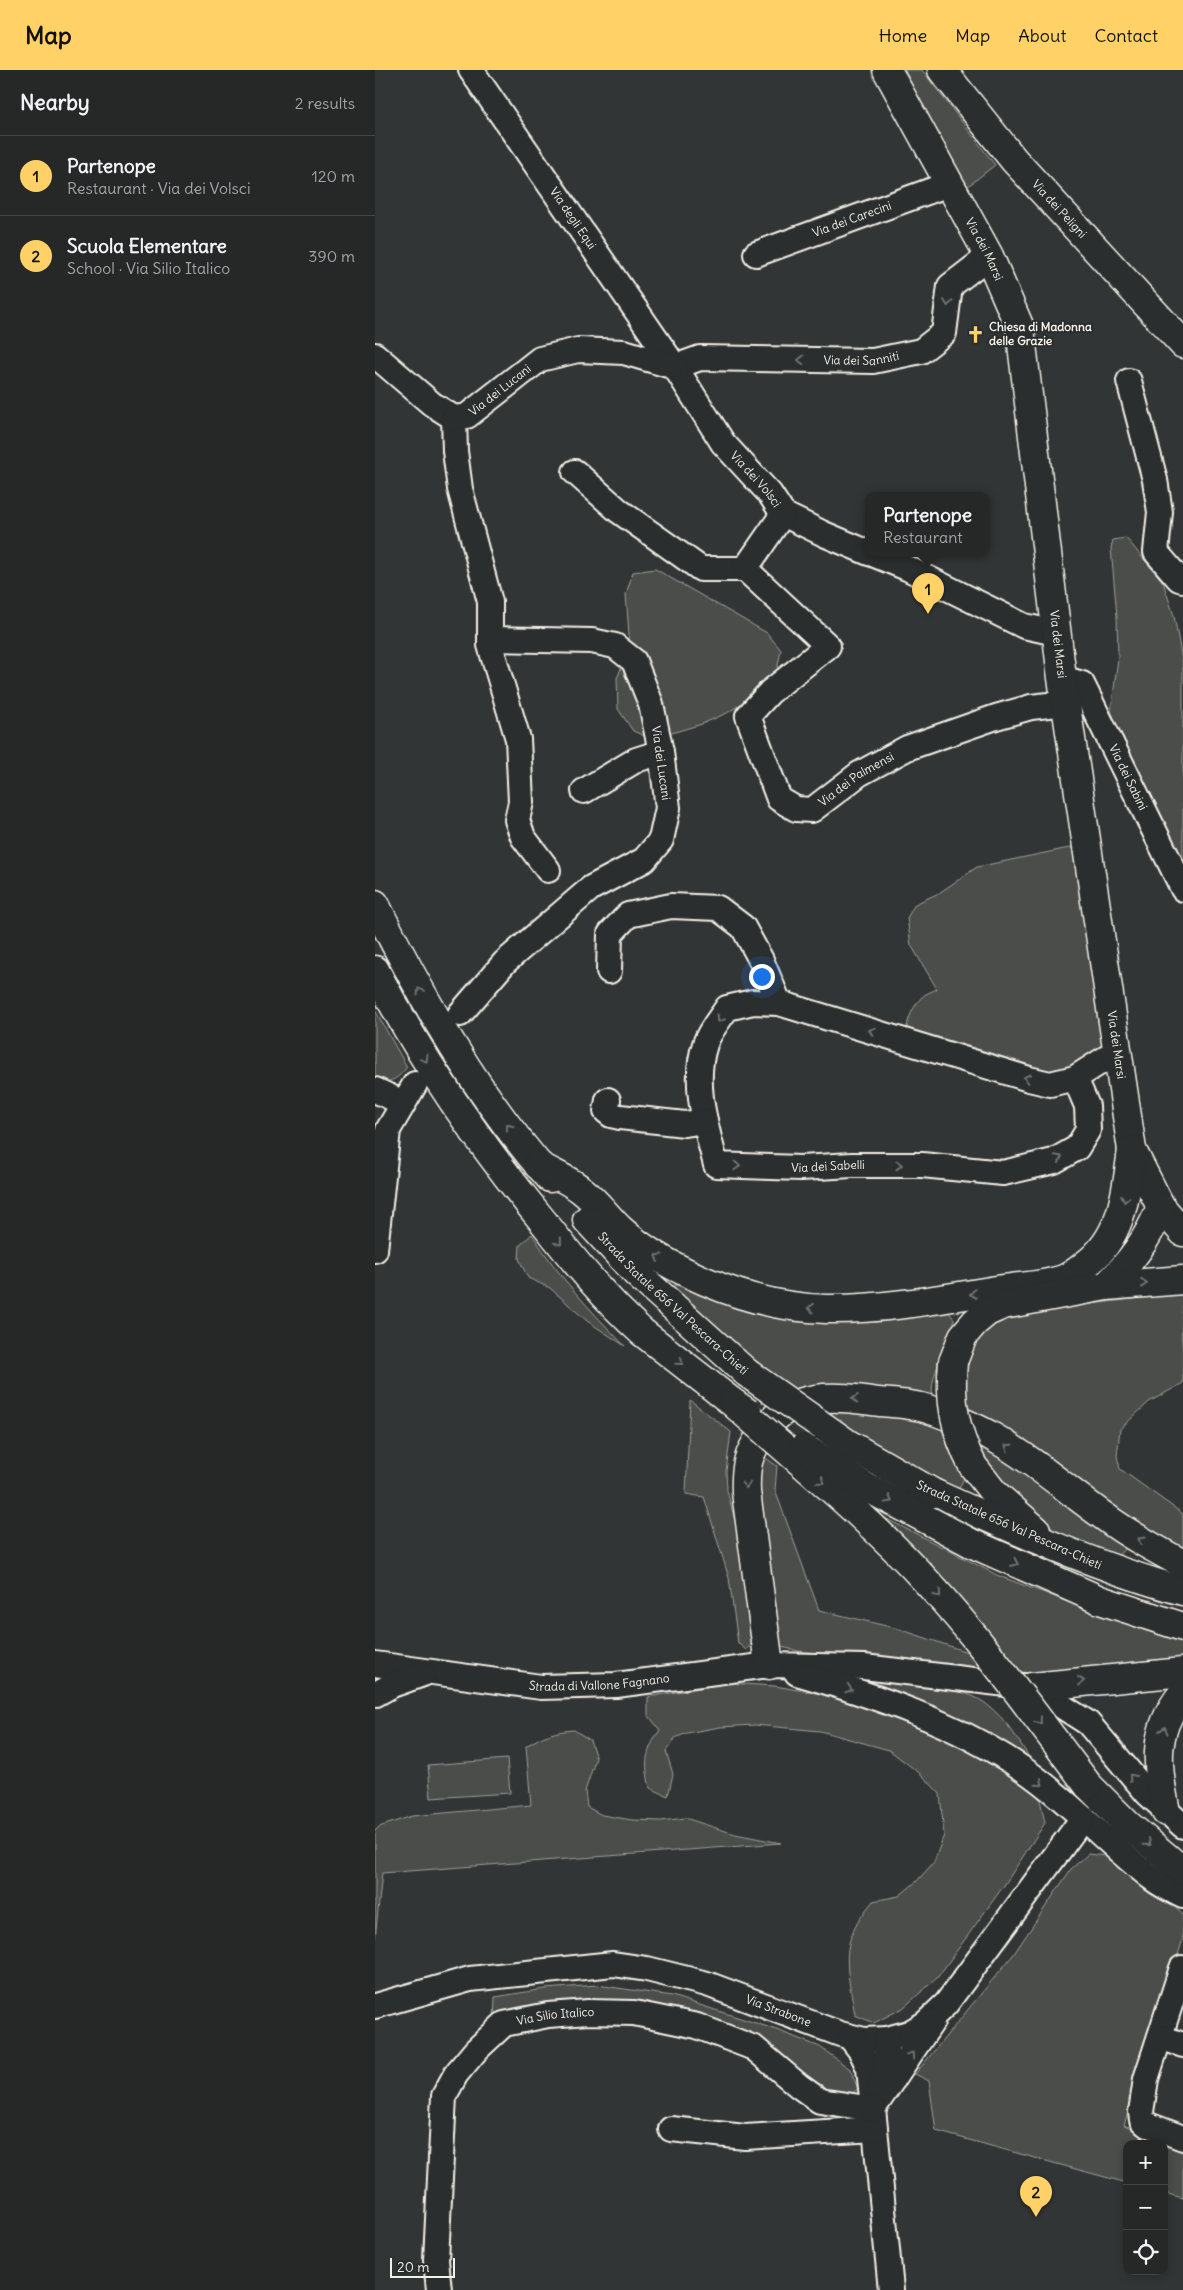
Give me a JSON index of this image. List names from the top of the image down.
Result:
{
  "streets": {
    "main road": ["Via dei Peligni", "Via dei Marsi", "Strada Statale 656 Val Pescara-Chieti"],
    "street": [
      "Via degli Equi",
      "Via dei Carecini",
      "Via dei Sanniti",
      "Via dei Lucani",
      "Via dei Volsci",
      "Via dei Sabini",
      "Via dei Palmensi",
      "Via dei Sabelli",
      "Strada di Vallone Fagnano",
      "Via Strabone",
      "Via Silio Italico"
    ]
  },
  "crossings": [
    ["Via degli Equi", "Via dei Sanniti"],
    ["Via degli Equi", "Via dei Lucani"],
    ["Via degli Equi", "Via dei Volsci"],
    ["Via dei Carecini", "Via dei Marsi"],
    ["Via dei Marsi", "Via dei Sanniti"],
    ["Via dei Marsi", "Via dei Volsci"],
    ["Via dei Marsi", "Via dei Sabini"],
    ["Via dei Marsi", "Via dei Palmensi"],
    ["Via dei Marsi", "Via dei Sabelli"],
    ["Via dei Sanniti", "Via dei Lucani"],
    ["Via dei Sanniti", "Via dei Volsci"],
    ["Via dei Lucani", "Via dei Volsci"],
    ["Via dei Sabini", "Via dei Palmensi"]
  ],
  "one_way": ["Via dei Sanniti"],
  "places": {
    "church": ["Chiesa di Madonna delle Grazie"]
  },
  "scale_bar": "20 m",
  "page": {
    "header": "Map",
    "nav": [
      "Home",
      "Map",
      "About",
      "Contact"
    ],
    "heading": ["Nearby", "2 results"],
    "list": [
      {
        "mark": "1",
        "name": "Partenope",
        "note": "Restaurant · Via dei Volsci",
        "value": "120 m"
      },
      {
        "mark": "2",
        "name": "Scuola Elementare",
        "note": "School · Via Silio Italico",
        "value": "390 m"
      }
    ],
    "popup": ["Partenope", "Restaurant"],
    "pins": ["1", "2"],
    "map_buttons": ["+", "−"],
    "scale": "20 m"
  }
}
